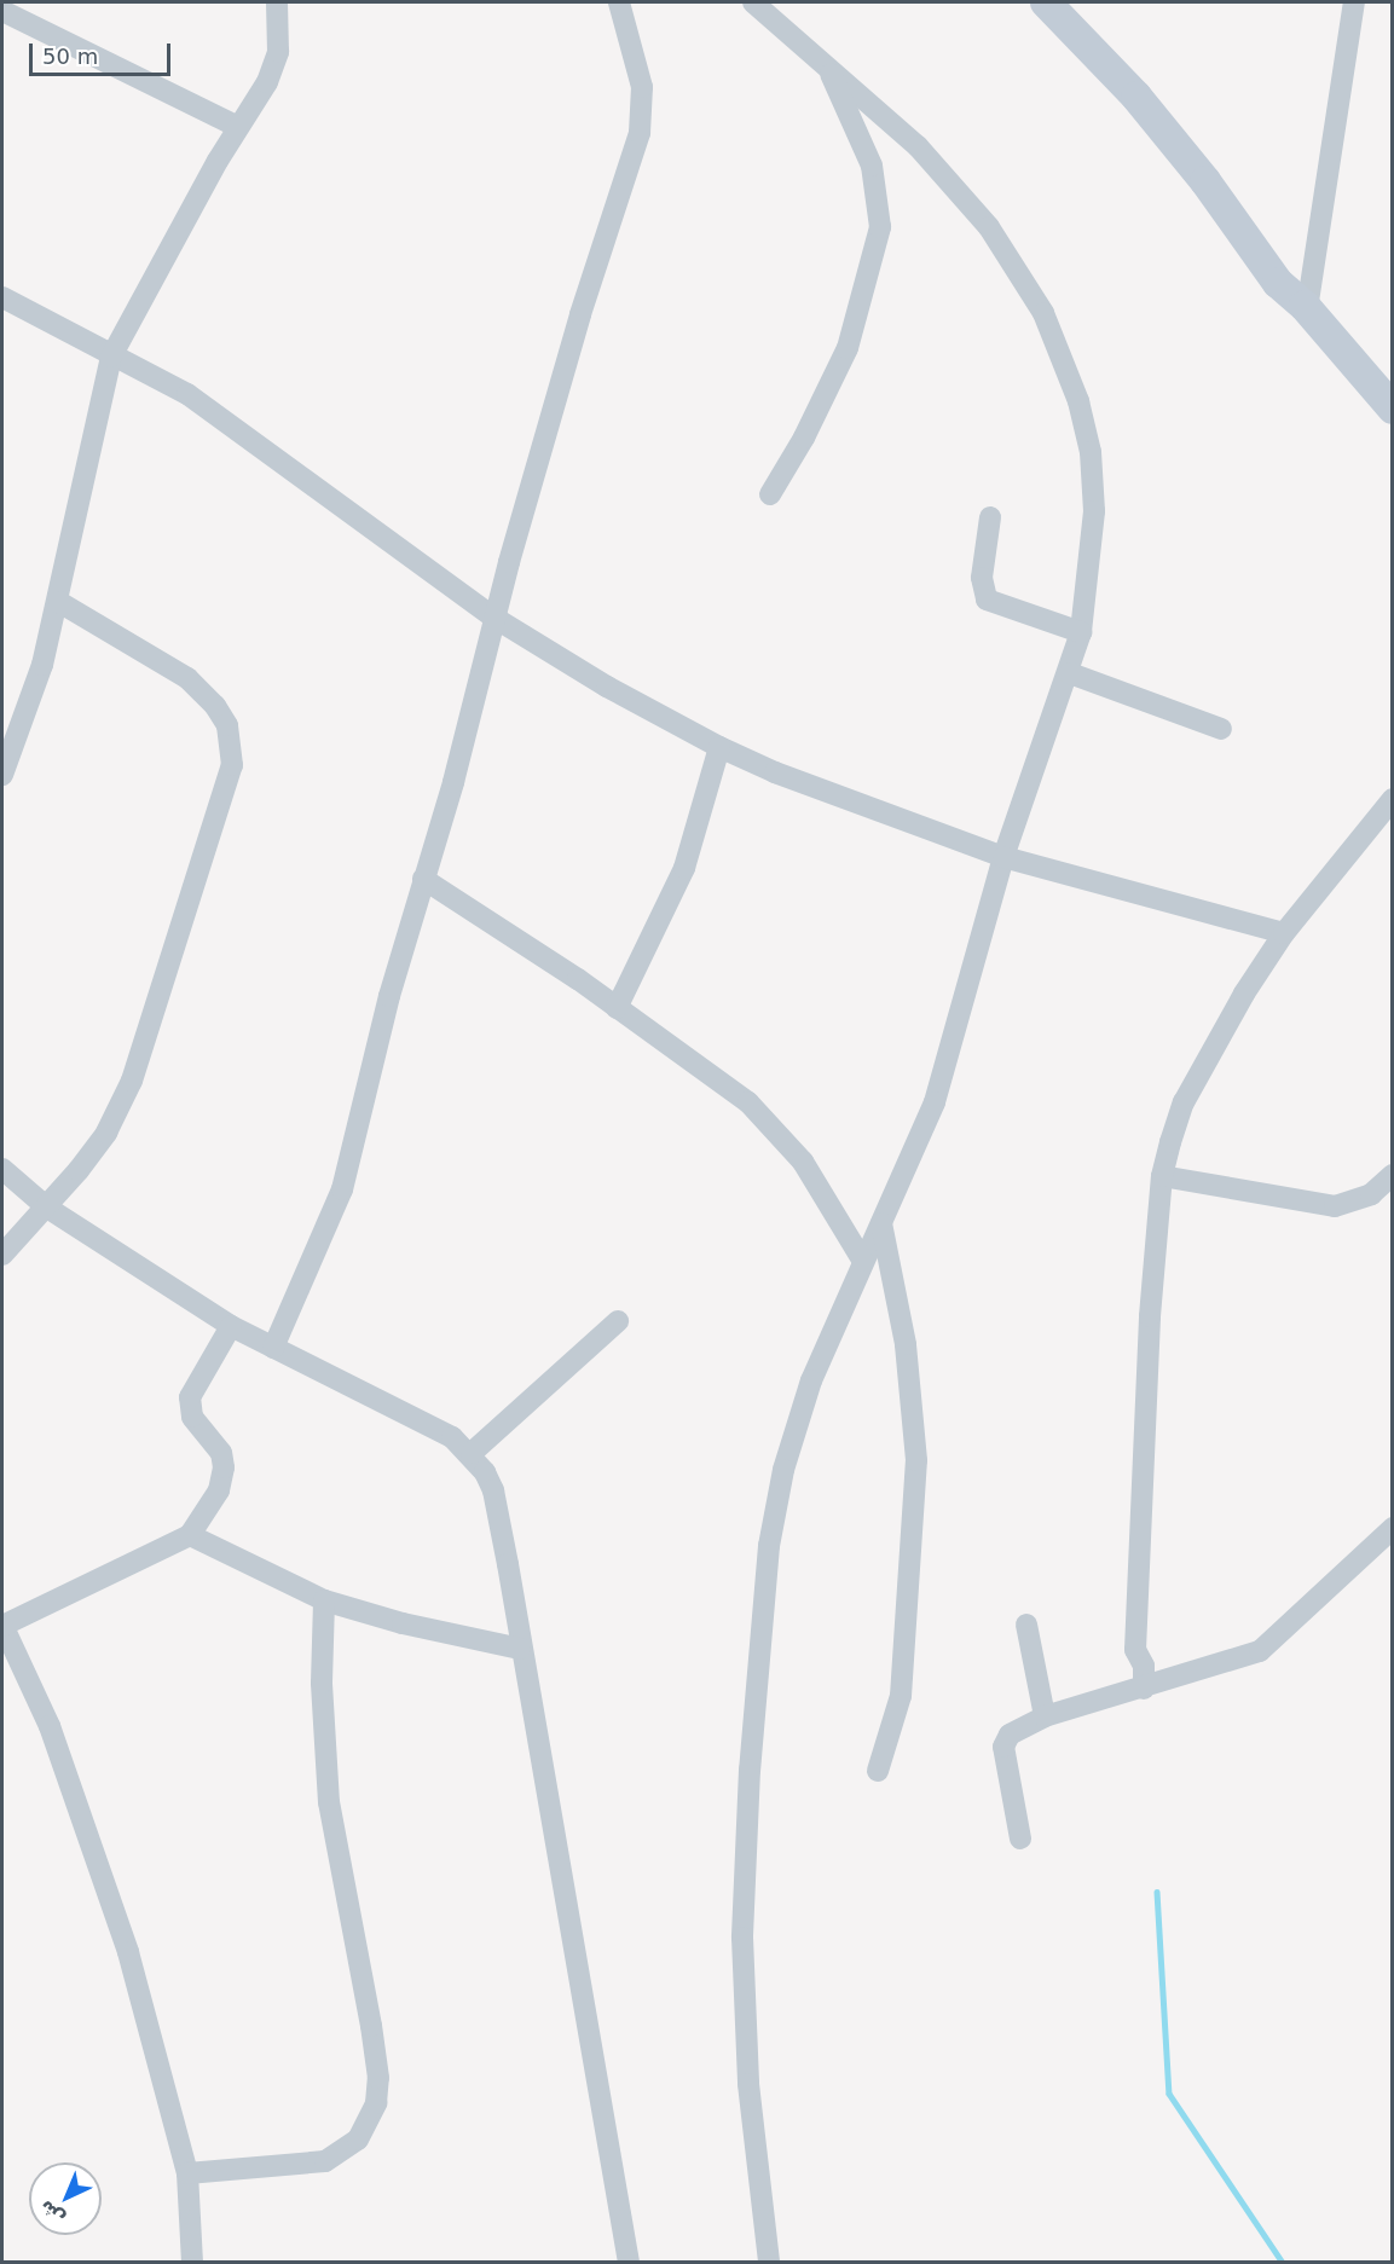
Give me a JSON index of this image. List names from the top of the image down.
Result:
{
  "scale_bar": "50 m",
  "north": "bottom left"
}
